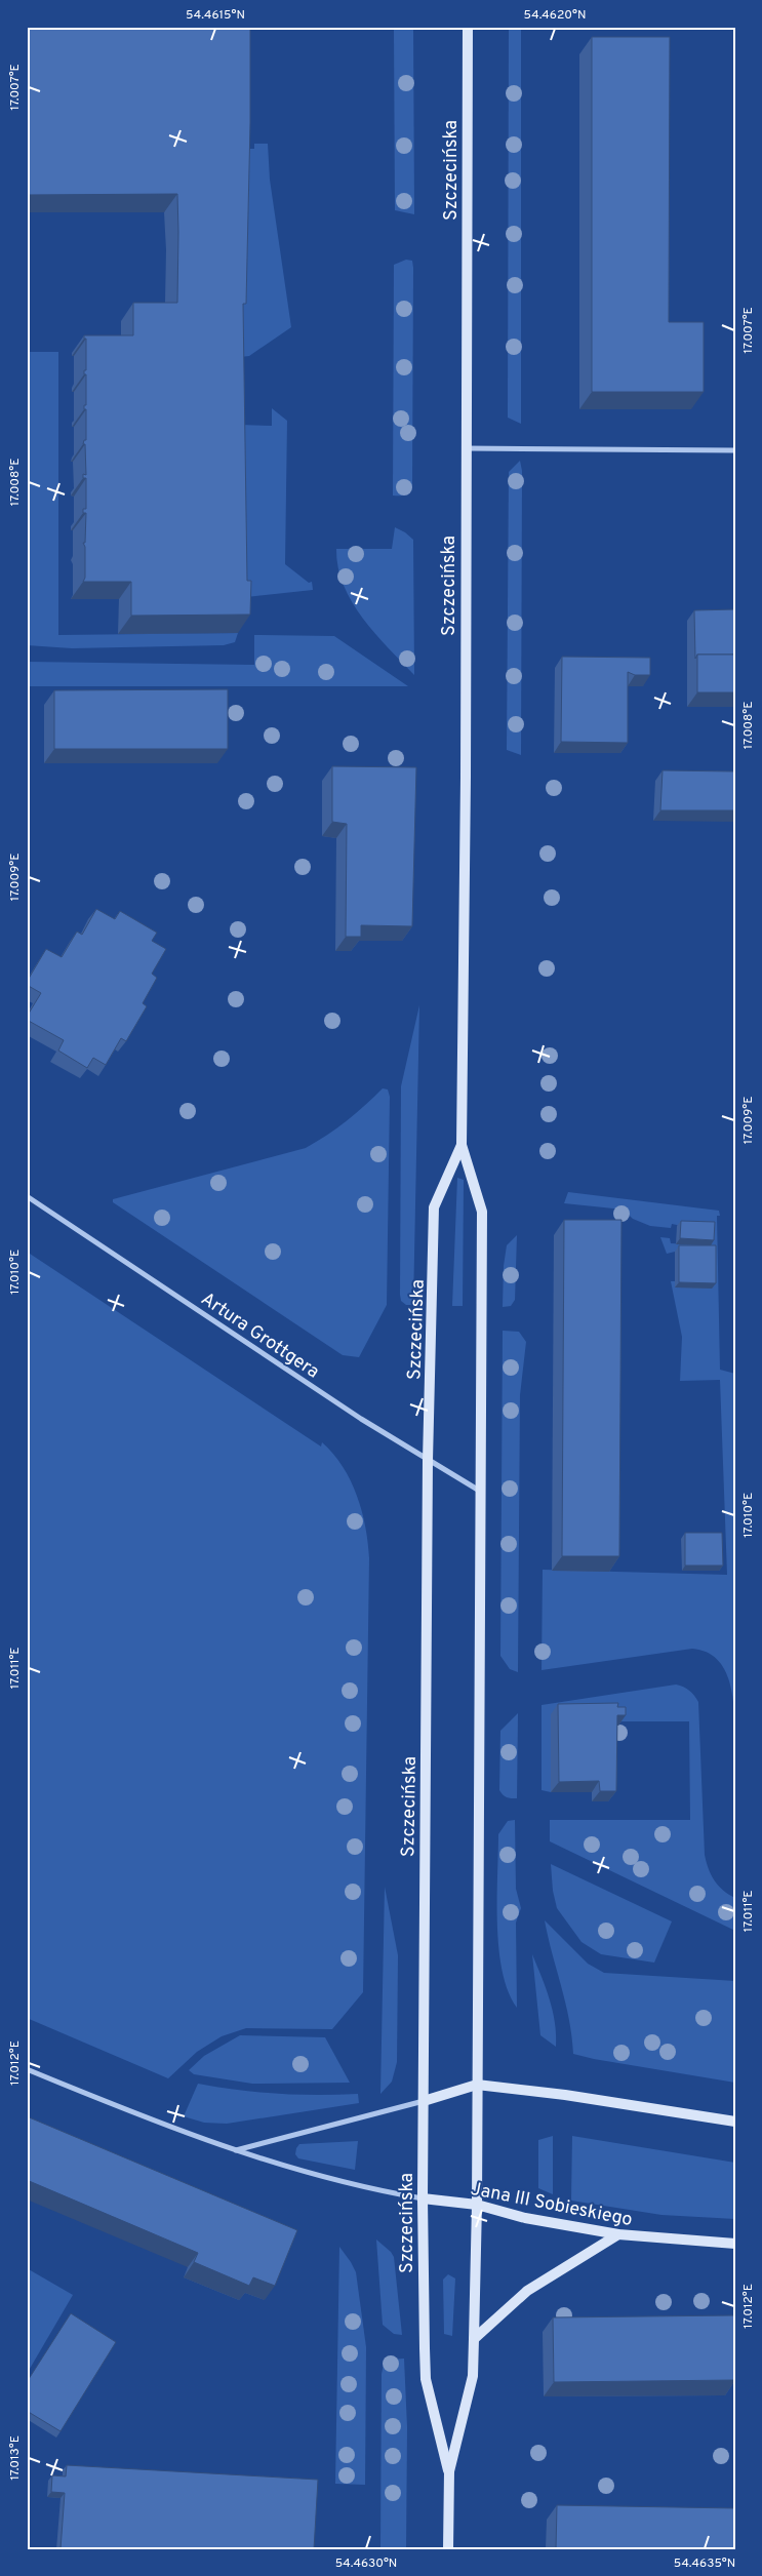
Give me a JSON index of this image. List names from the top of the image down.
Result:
{
  "streets": {
    "street": ["Szczecińska", "Artura Grottgera", "Jana III Sobieskiego"]
  },
  "crossings": [
    ["Szczecińska", "Artura Grottgera"],
    ["Szczecińska", "Jana III Sobieskiego"]
  ],
  "coordinates": [
    "54.4615°N",
    "54.4620°N",
    "17.007°E",
    "17.008°E",
    "17.009°E",
    "17.010°E",
    "17.011°E",
    "17.012°E",
    "17.013°E",
    "54.4630°N",
    "54.4635°N"
  ]
}
